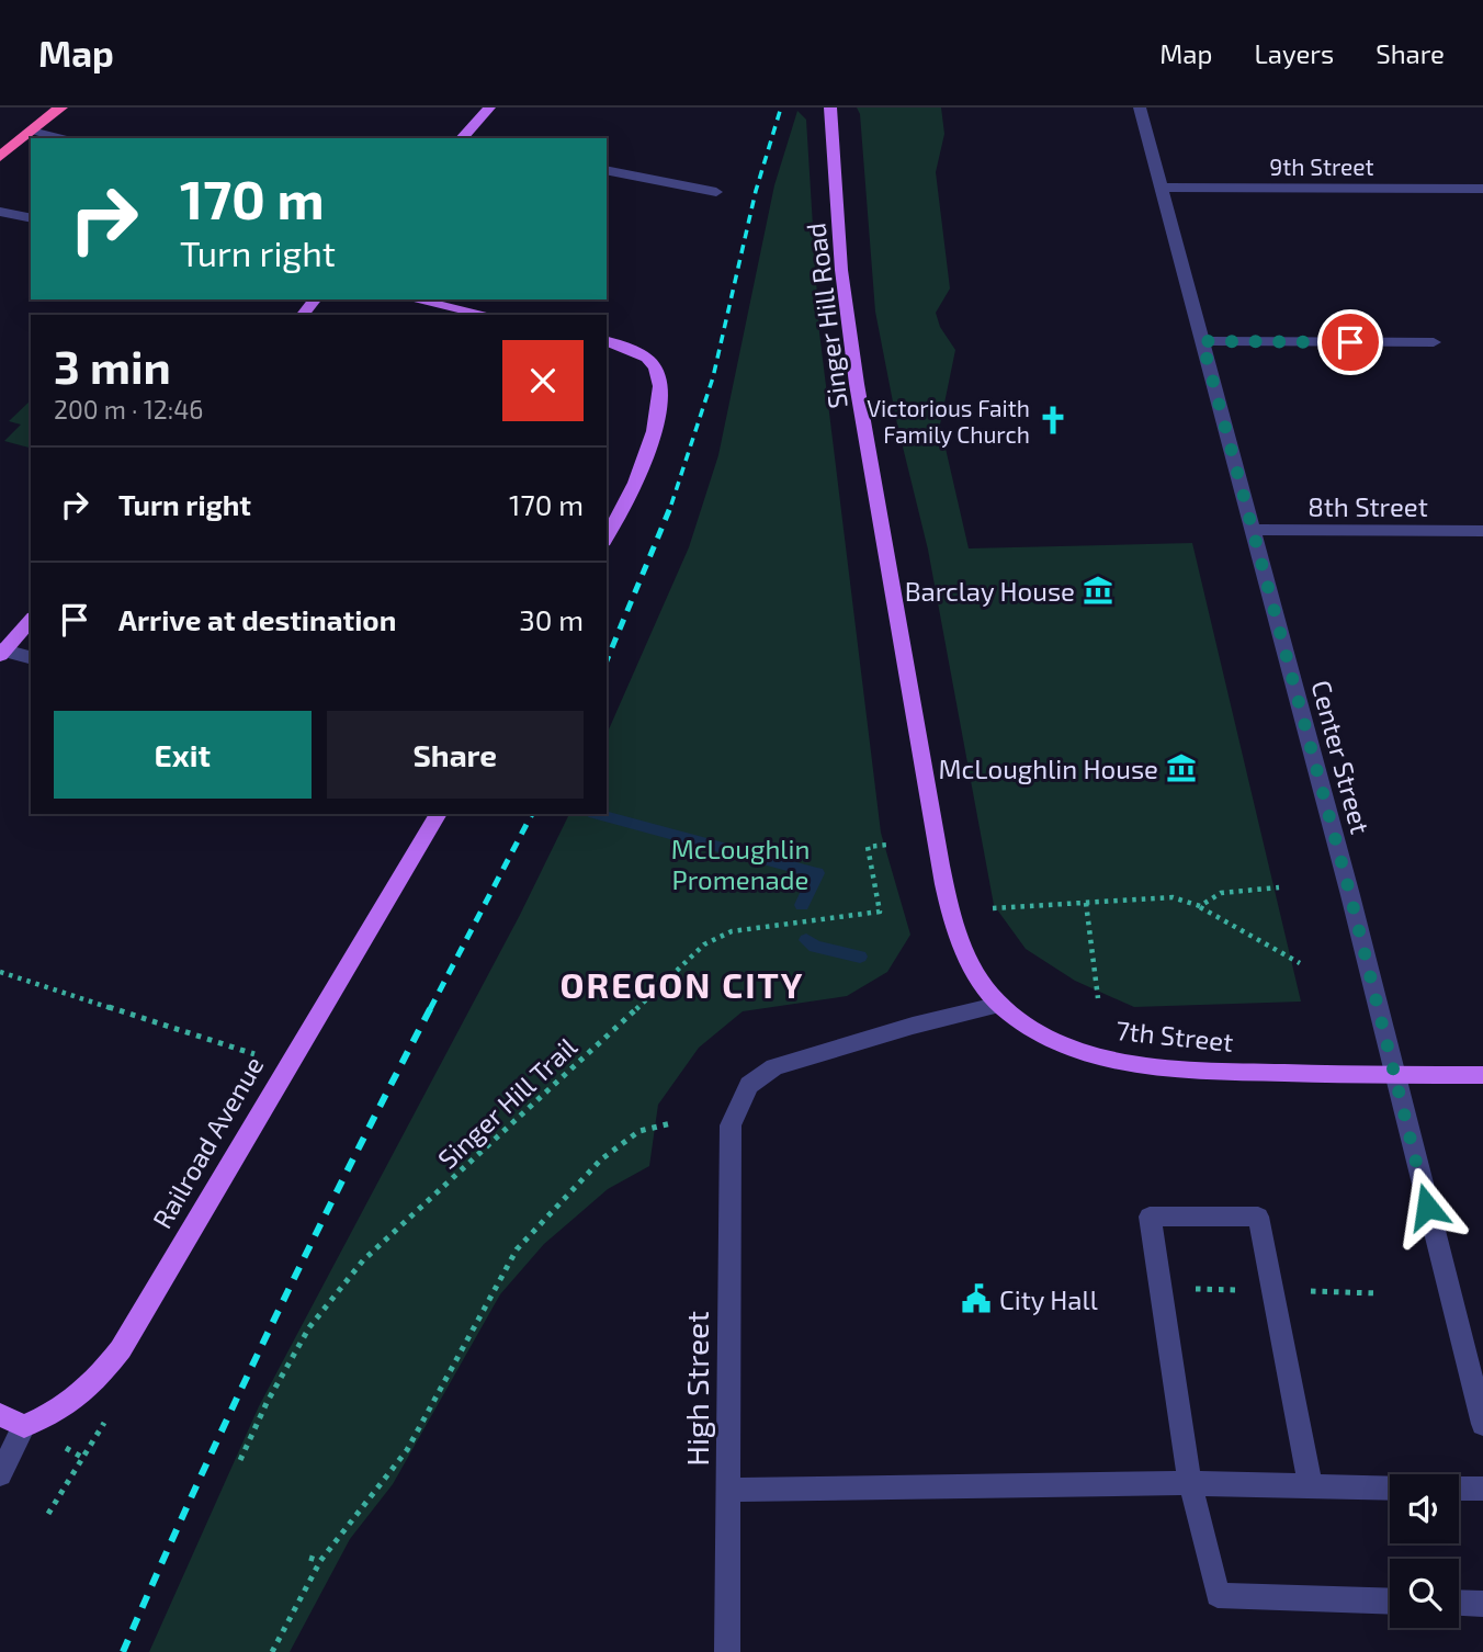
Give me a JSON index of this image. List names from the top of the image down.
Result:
{
  "streets": {
    "main road": ["Singer Hill Road", "7th Street", "Railroad Avenue"],
    "street": [
      "9th Street",
      "8th Street",
      "Center Street",
      "High Street"
    ],
    "path": ["Singer Hill Trail"]
  },
  "crossings": [
    ["9th Street", "Center Street"],
    ["Singer Hill Road", "7th Street"],
    ["Singer Hill Road", "High Street"],
    ["8th Street", "Center Street"],
    ["Center Street", "7th Street"],
    ["7th Street", "High Street"]
  ],
  "districts": ["OREGON CITY"],
  "parks": ["McLoughlin Promenade"],
  "places": {
    "church": ["Victorious Faith Family Church"],
    "museum": ["Barclay House", "McLoughlin House"],
    "public building": ["City Hall"]
  },
  "page": {
    "header": "Map",
    "nav": ["Map", "Layers", "Share"],
    "turn": ["170 m", "Turn right"],
    "heading": ["3 min", "200 m · 12:46"],
    "list": [
      {
        "name": "Turn right",
        "value": "170 m"
      },
      {
        "name": "Arrive at destination",
        "value": "30 m"
      }
    ],
    "buttons": ["Exit", "Share"]
  }
}
